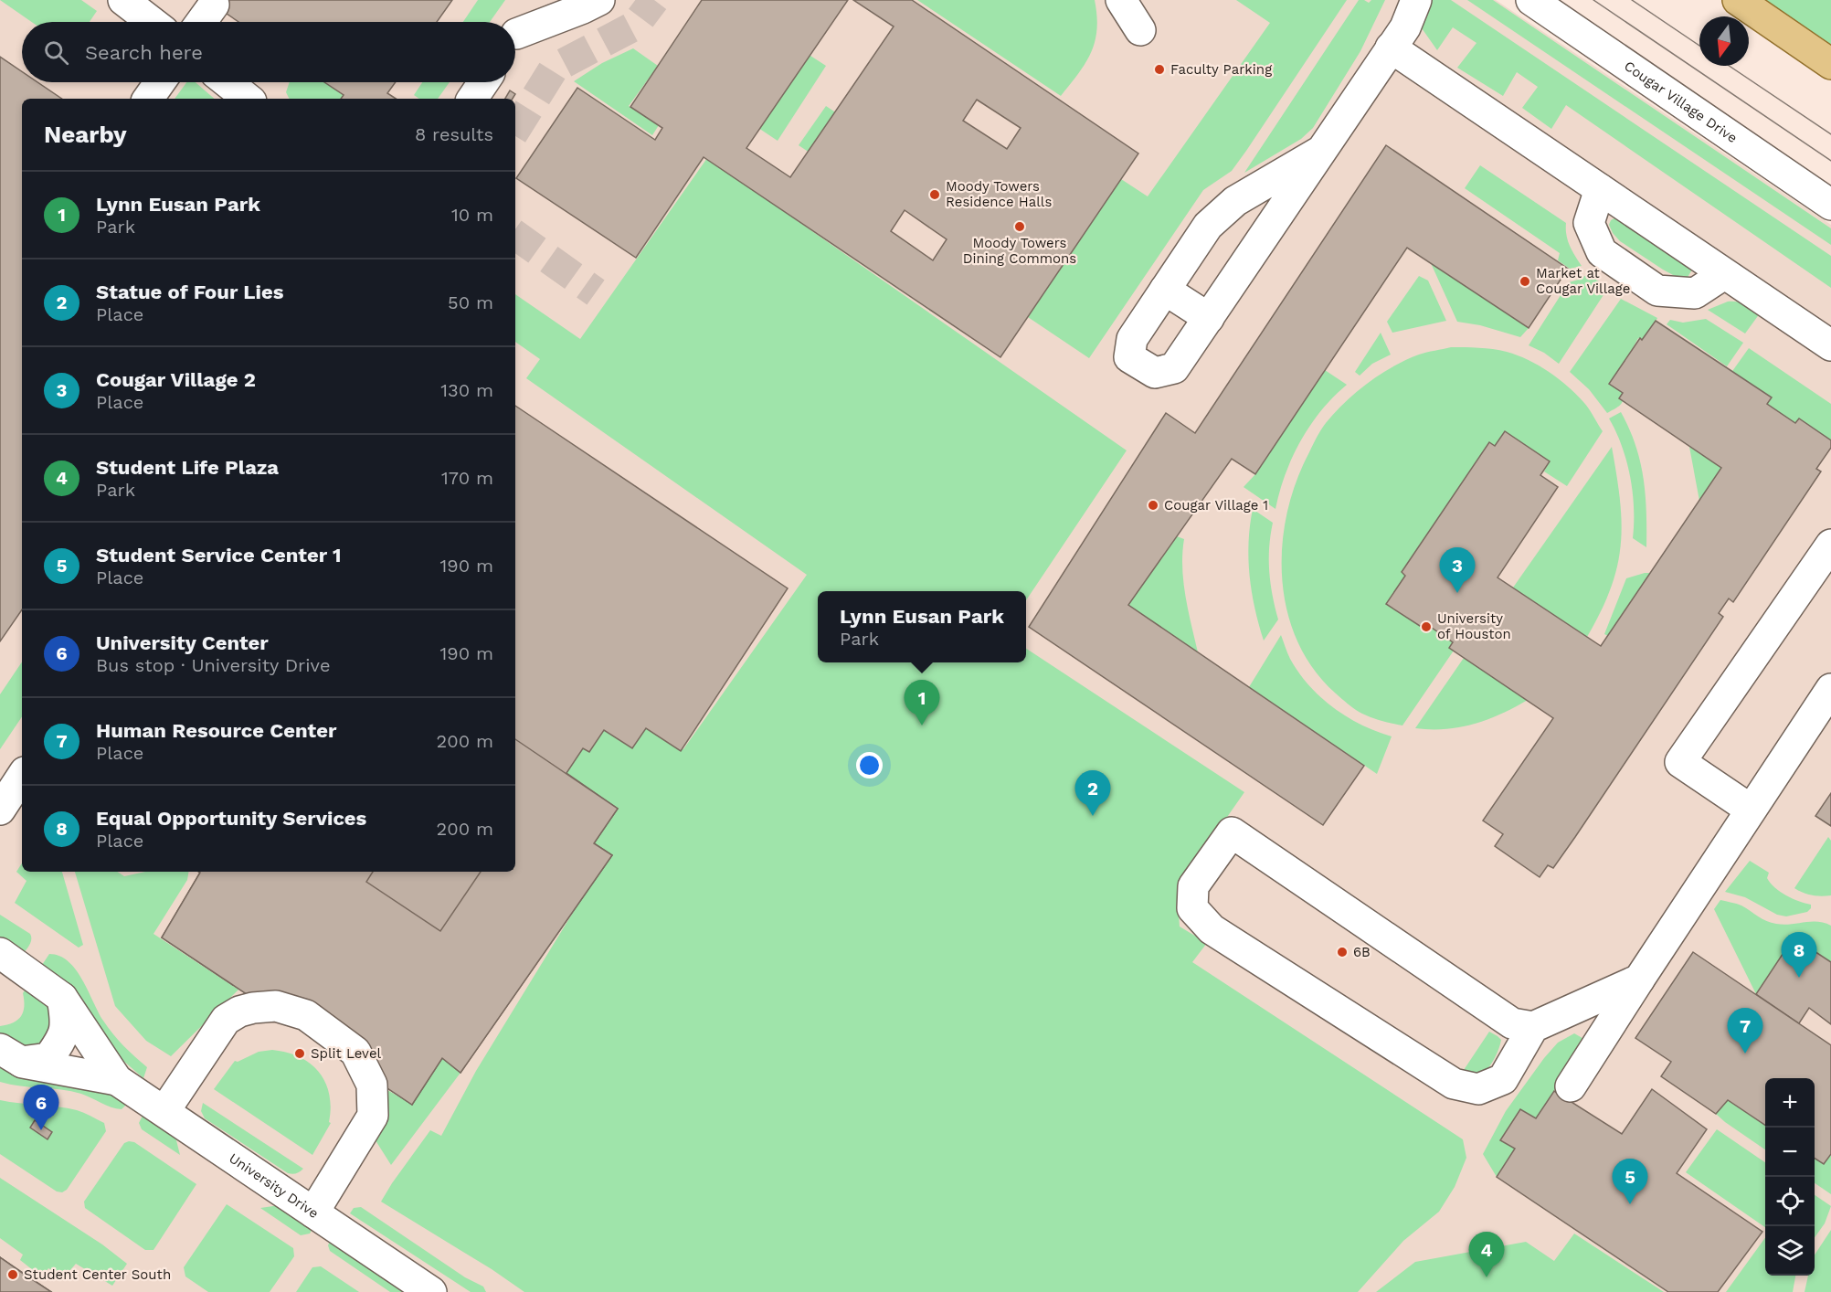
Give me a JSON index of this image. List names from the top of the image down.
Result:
{
  "streets": {
    "street": ["Cougar Village Drive", "University Drive"]
  },
  "places": [
    "Faculty Parking",
    "Moody Towers Residence Halls",
    "Moody Towers Dining Commons",
    "Market at Cougar Village",
    "Cougar Village 1",
    "University of Houston",
    "6B",
    "Split Level",
    "Student Center South"
  ],
  "north": "bottom",
  "page": {
    "search": "Search here",
    "heading": ["Nearby", "8 results"],
    "list": [
      {
        "mark": "1",
        "name": "Lynn Eusan Park",
        "note": "Park",
        "value": "10 m"
      },
      {
        "mark": "2",
        "name": "Statue of Four Lies",
        "note": "Place",
        "value": "50 m"
      },
      {
        "mark": "3",
        "name": "Cougar Village 2",
        "note": "Place",
        "value": "130 m"
      },
      {
        "mark": "4",
        "name": "Student Life Plaza",
        "note": "Park",
        "value": "170 m"
      },
      {
        "mark": "5",
        "name": "Student Service Center 1",
        "note": "Place",
        "value": "190 m"
      },
      {
        "mark": "6",
        "name": "University Center",
        "note": "Bus stop · University Drive",
        "value": "190 m"
      },
      {
        "mark": "7",
        "name": "Human Resource Center",
        "note": "Place",
        "value": "200 m"
      },
      {
        "mark": "8",
        "name": "Equal Opportunity Services",
        "note": "Place",
        "value": "200 m"
      }
    ],
    "pins": [
      "3",
      "1",
      "2",
      "8",
      "7",
      "6",
      "5",
      "4"
    ],
    "popup": ["Lynn Eusan Park", "Park"],
    "map_buttons": ["+", "−"]
  }
}
